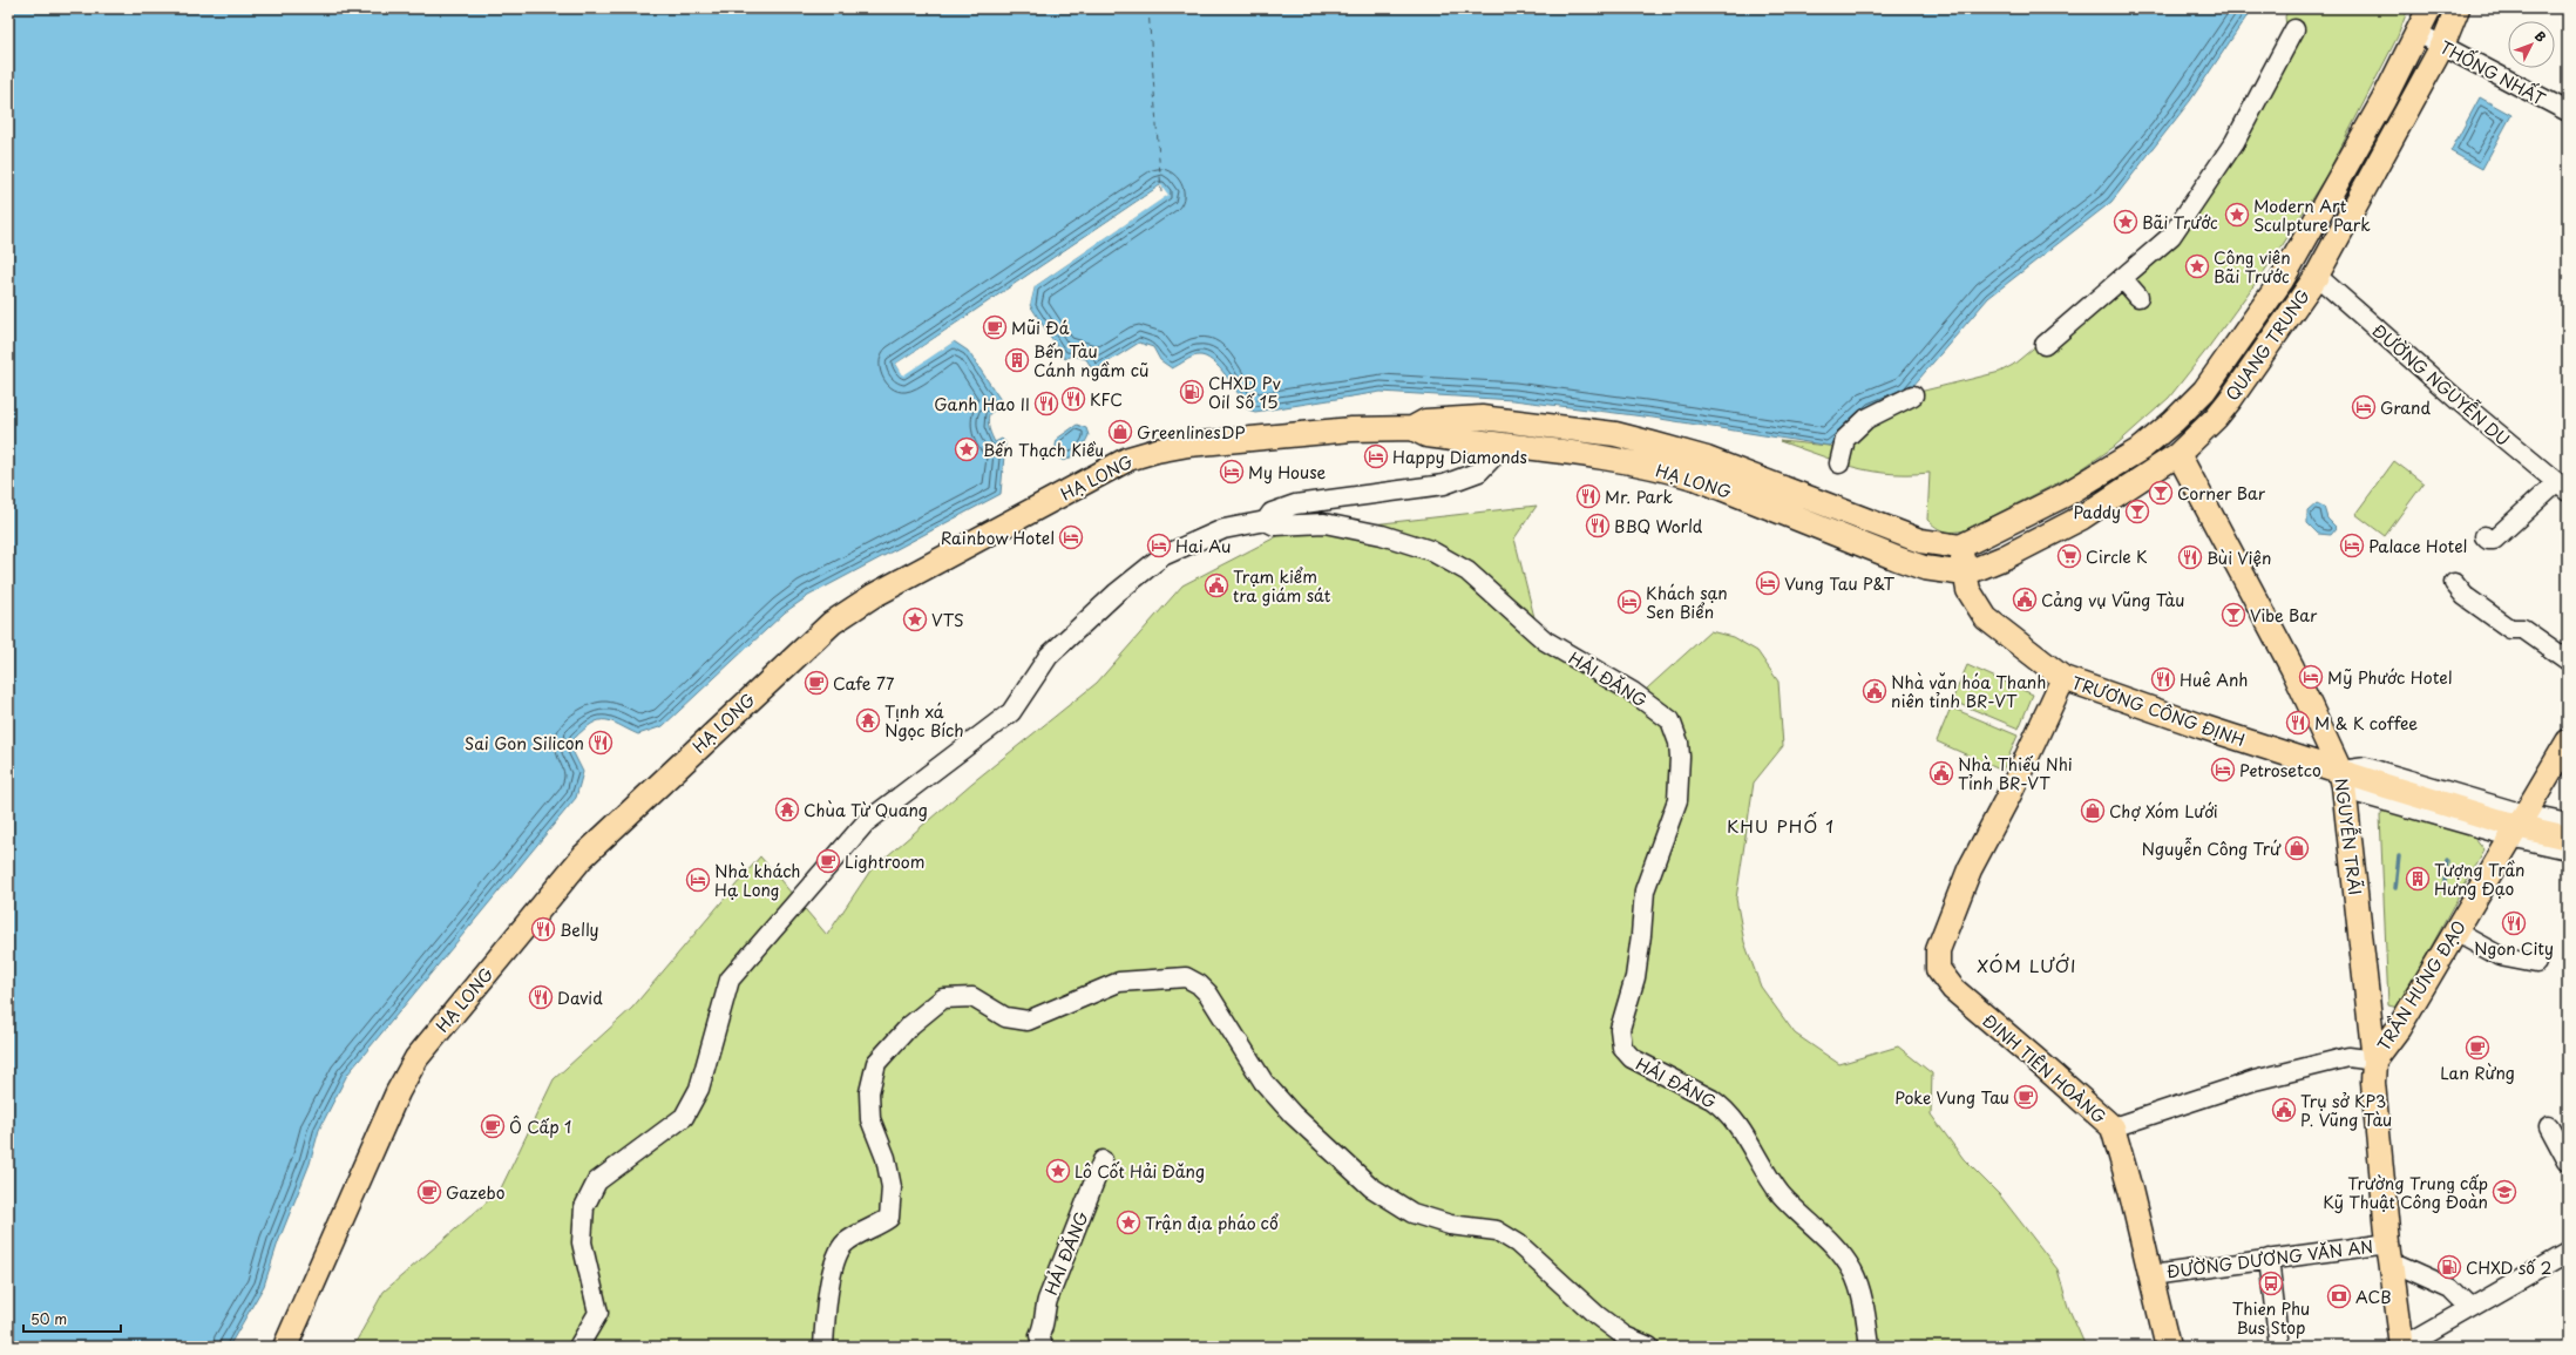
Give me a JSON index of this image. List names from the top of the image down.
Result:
{
  "streets": {
    "main road": [
      "QUANG TRUNG",
      "HẠ LONG",
      "TRƯƠNG CÔNG ĐỊNH",
      "NGUYỄN TRÃI",
      "TRẦN HƯNG ĐẠO",
      "ĐINH TIÊN HOÀNG"
    ],
    "street": [
      "THỐNG NHẤT",
      "ĐƯỜNG NGUYỄN DU",
      "HẢI ĐĂNG",
      "ĐƯỜNG DƯƠNG VĂN AN"
    ]
  },
  "crossings": [
    ["THỐNG NHẤT", "QUANG TRUNG"],
    ["QUANG TRUNG", "ĐƯỜNG NGUYỄN DU"],
    ["QUANG TRUNG", "HẠ LONG"],
    ["QUANG TRUNG", "TRƯƠNG CÔNG ĐỊNH"],
    ["QUANG TRUNG", "NGUYỄN TRÃI"],
    ["HẠ LONG", "TRƯƠNG CÔNG ĐỊNH"],
    ["TRƯƠNG CÔNG ĐỊNH", "NGUYỄN TRÃI"],
    ["TRƯƠNG CÔNG ĐỊNH", "TRẦN HƯNG ĐẠO"],
    ["TRƯƠNG CÔNG ĐỊNH", "ĐINH TIÊN HOÀNG"],
    ["NGUYỄN TRÃI", "TRẦN HƯNG ĐẠO"],
    ["NGUYỄN TRÃI", "ĐƯỜNG DƯƠNG VĂN AN"],
    ["ĐINH TIÊN HOÀNG", "ĐƯỜNG DƯƠNG VĂN AN"]
  ],
  "districts": ["KHU PHỐ 1", "XÓM LƯỚI"],
  "places": {
    "place": [
      "Modern Art Sculpture Park",
      "Bãi Trước",
      "Công viên Bãi Trước",
      "Bến Thạch Kiều",
      "VTS",
      "Lô Cốt Hải Đăng",
      "Trận địa pháo cổ"
    ],
    "cafe": [
      "Mũi Đá",
      "Cafe 77",
      "Lightroom",
      "Lan Rừng",
      "Poke Vung Tau",
      "Ô Cấp 1",
      "Gazebo"
    ],
    "building": ["Bến Tàu Cánh ngầm cũ", "Tượng Trần Hưng Đạo"],
    "fuel station": ["CHXD Pv Oil Số 15", "CHXD số 2"],
    "restaurant": [
      "KFC",
      "Ganh Hao II",
      "Mr. Park",
      "BBQ World",
      "Bùi Viện",
      "Huê Anh",
      "M & K coffee",
      "Sai Gon Silicon",
      "Ngon City",
      "Belly",
      "David"
    ],
    "hotel": [
      "Grand",
      "Happy Diamonds",
      "My House",
      "Rainbow Hotel",
      "Hai Au",
      "Palace Hotel",
      "Vung Tau P&T",
      "Khách sạn Sen Biển",
      "Mỹ Phước Hotel",
      "Petrosetco",
      "Nhà khách Hạ Long"
    ],
    "shop": ["GreenlinesDP", "Chợ Xóm Lưới", "Nguyễn Công Trứ"],
    "bar": ["Corner Bar", "Paddy", "Vibe Bar"],
    "supermarket": ["Circle K"],
    "public building": [
      "Trạm kiểm tra giám sát",
      "Cảng vụ Vũng Tàu",
      "Nhà văn hóa Thanh niên tỉnh BR-VT",
      "Nhà Thiếu Nhi Tỉnh BR-VT",
      "Trụ sở KP3 P. Vũng Tàu"
    ],
    "temple": ["Tịnh xá Ngọc Bích", "Chùa Từ Quang"],
    "school or university": ["Trường Trung cấp Kỹ Thuật Công Đoàn"],
    "bus stop": ["Thien Phu Bus Stop"],
    "bank": ["ACB"]
  },
  "scale_bar": "50 m",
  "north": "top right"
}
